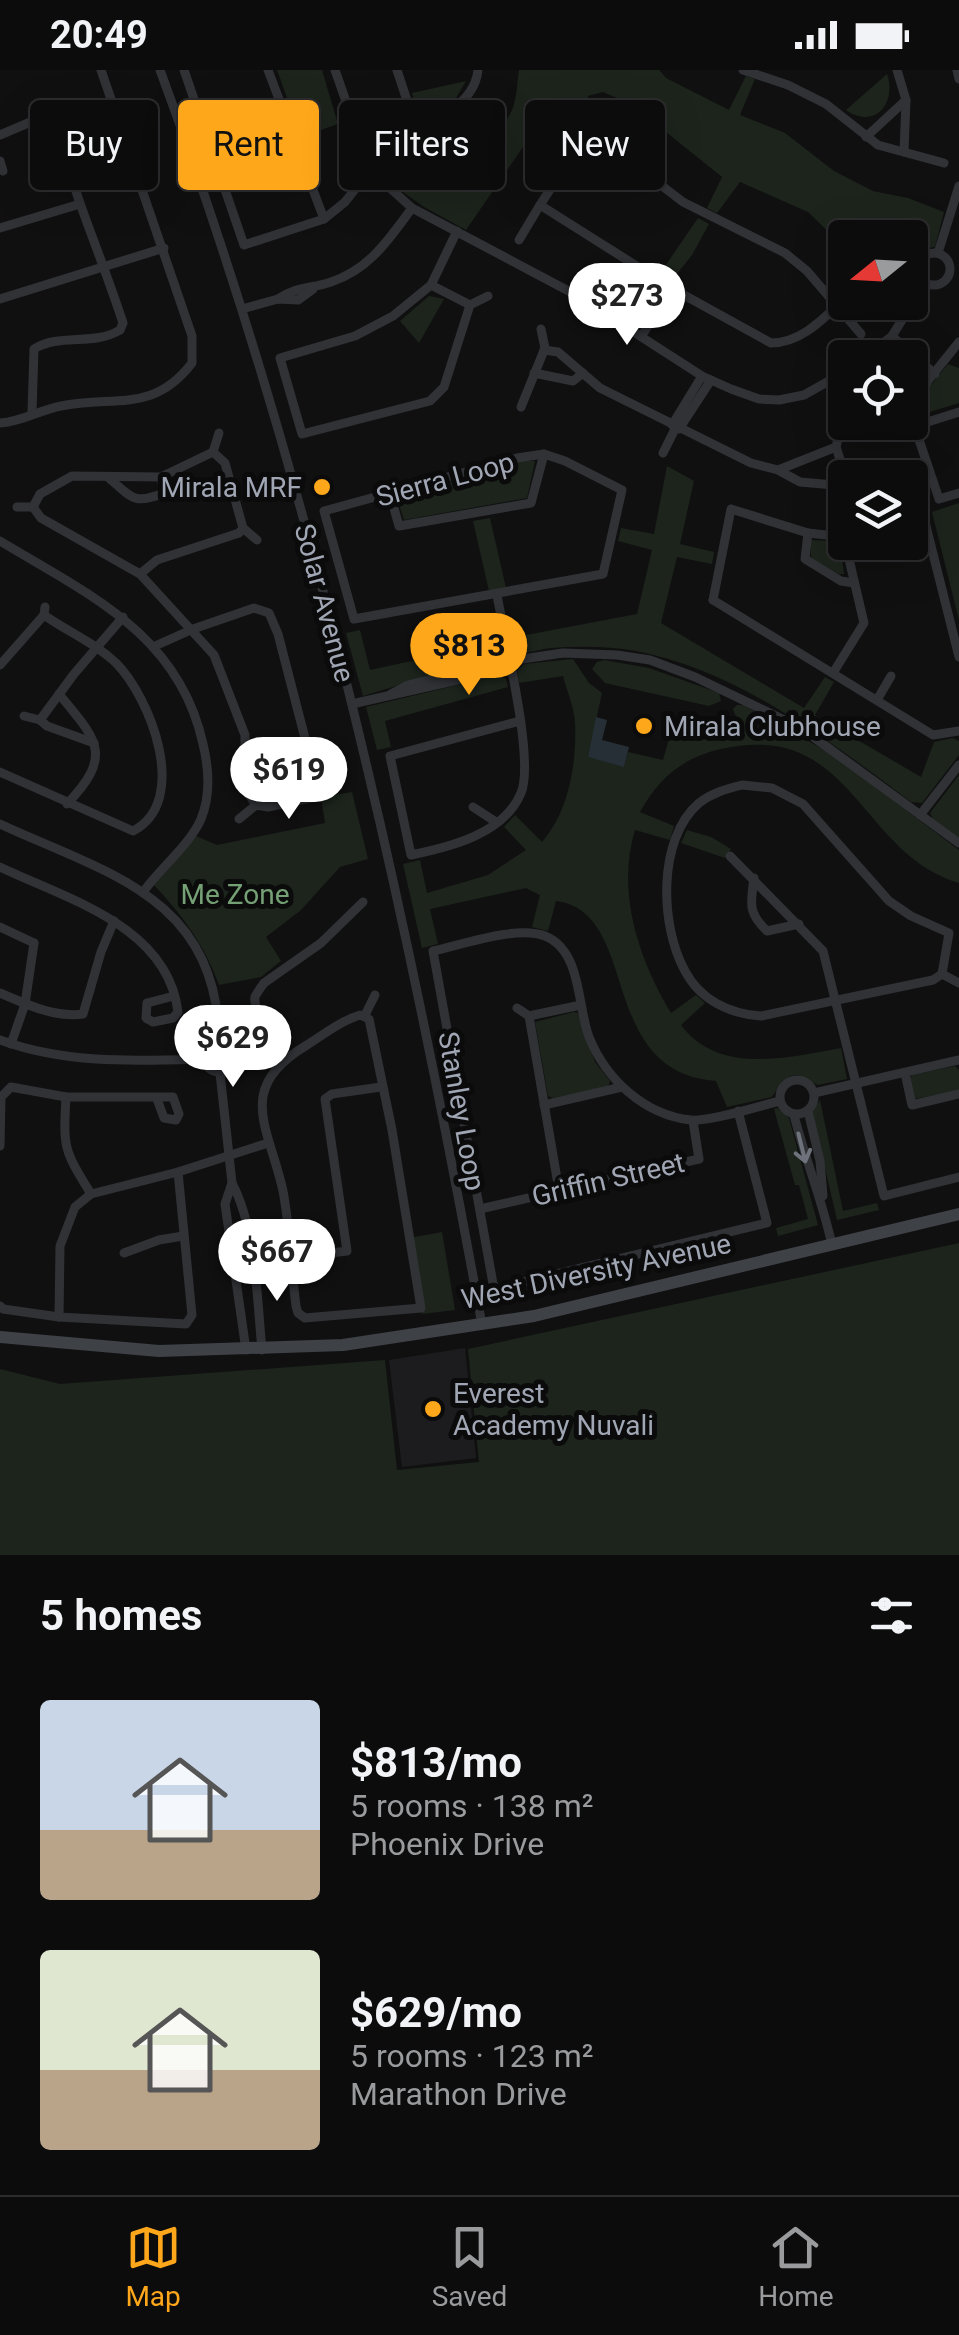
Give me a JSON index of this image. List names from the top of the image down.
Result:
{
  "streets": {
    "street": [
      "Sierra Loop",
      "Solar Avenue",
      "Stanley Loop",
      "Griffin Street",
      "West Diversity Avenue"
    ]
  },
  "crossings": [
    ["Solar Avenue", "West Diversity Avenue"],
    ["Stanley Loop", "Griffin Street"]
  ],
  "parks": ["Me Zone"],
  "places": ["Mirala MRF", "Mirala Clubhouse", "Everest Academy Nuvali"],
  "north": "left",
  "page": {
    "status": "20:49",
    "chip": [
      "Buy",
      "Rent",
      "Filters",
      "New"
    ],
    "price": [
      "$273",
      "$813",
      "$619",
      "$629",
      "$667"
    ],
    "heading": "5 homes",
    "list": [
      {
        "name": "$813/mo",
        "note": "5 rooms · 138 m² · Phoenix Drive"
      },
      {
        "name": "$629/mo",
        "note": "5 rooms · 123 m² · Marathon Drive"
      }
    ],
    "tabs": ["Map", "Saved", "Home"]
  }
}
